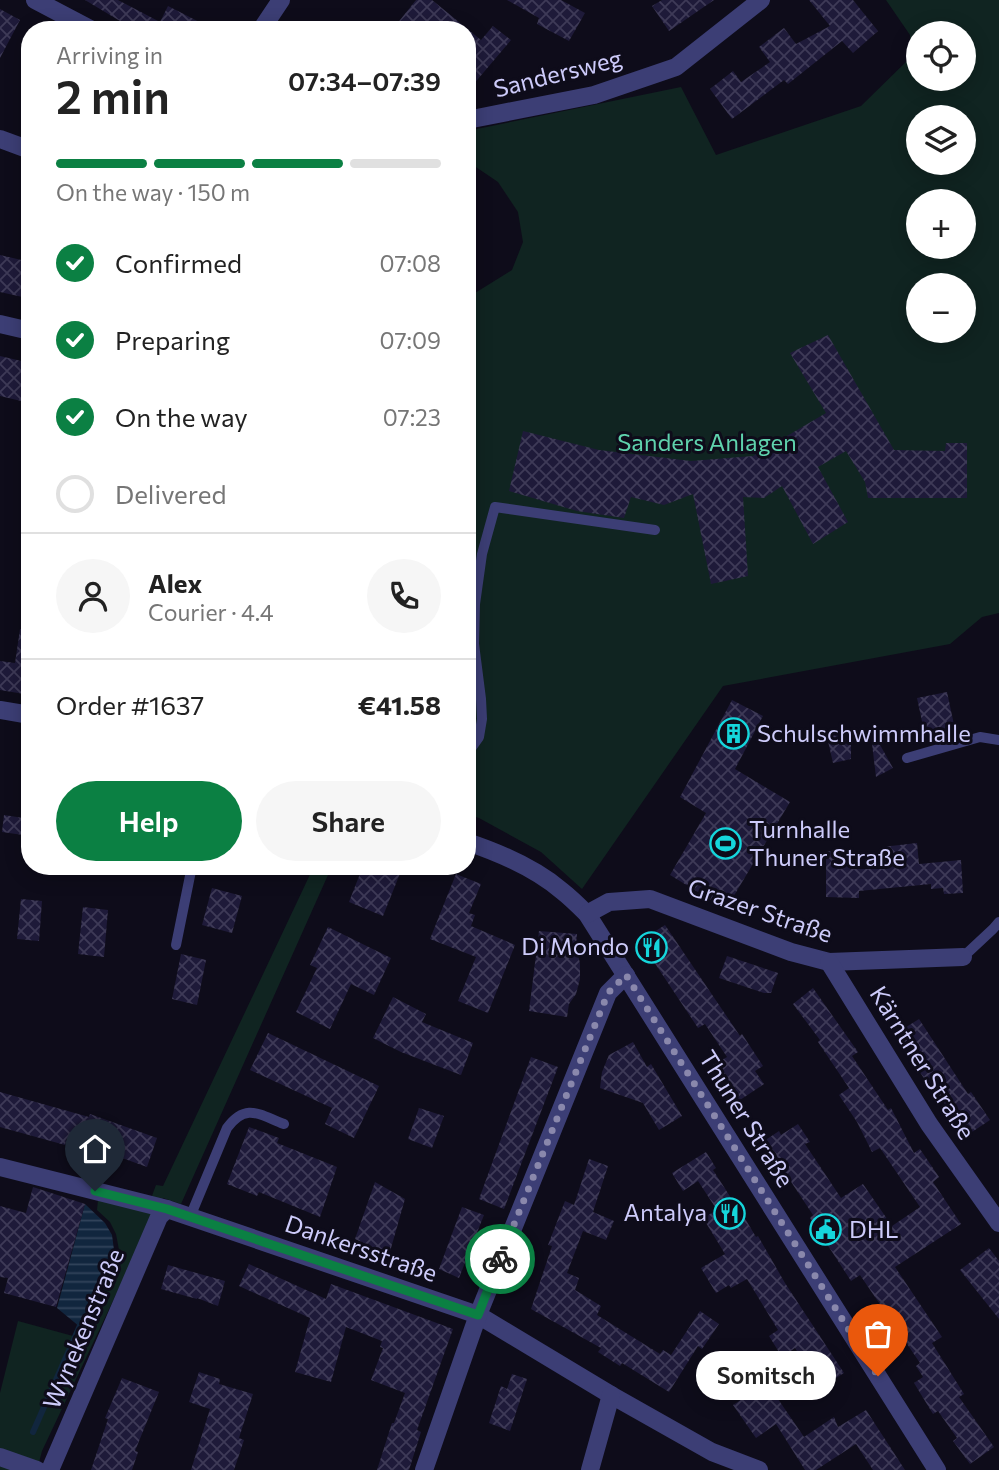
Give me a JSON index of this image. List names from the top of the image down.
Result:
{
  "streets": {
    "street": [
      "Sandersweg",
      "Grazer Straße",
      "Kärntner Straße",
      "Thuner Straße",
      "Dankersstraße",
      "Wynekenstraße"
    ]
  },
  "crossings": [
    ["Grazer Straße", "Kärntner Straße"],
    ["Grazer Straße", "Thuner Straße"],
    ["Dankersstraße", "Wynekenstraße"]
  ],
  "parks": ["Sanders Anlagen"],
  "places": {
    "building": ["Schulschwimmhalle"],
    "sports": ["Turnhalle Thuner Straße"],
    "restaurant": ["Di Mondo", "Antalya"],
    "public building": ["DHL"],
    "other": ["Somitsch"]
  },
  "page": {
    "map_buttons": ["+", "−"],
    "heading": ["2 min", "Arriving in", "07:34–07:39"],
    "panel": [
      "Alex",
      "Courier · 4.4",
      "Order #1637",
      "€41.58"
    ],
    "bar": "On the way · 150 m",
    "list": [
      ["Confirmed", "07:08"],
      ["Preparing", "07:09"],
      ["On the way", "07:23"],
      "Delivered"
    ],
    "buttons": ["Help", "Share"],
    "bubble": "Somitsch"
  }
}
